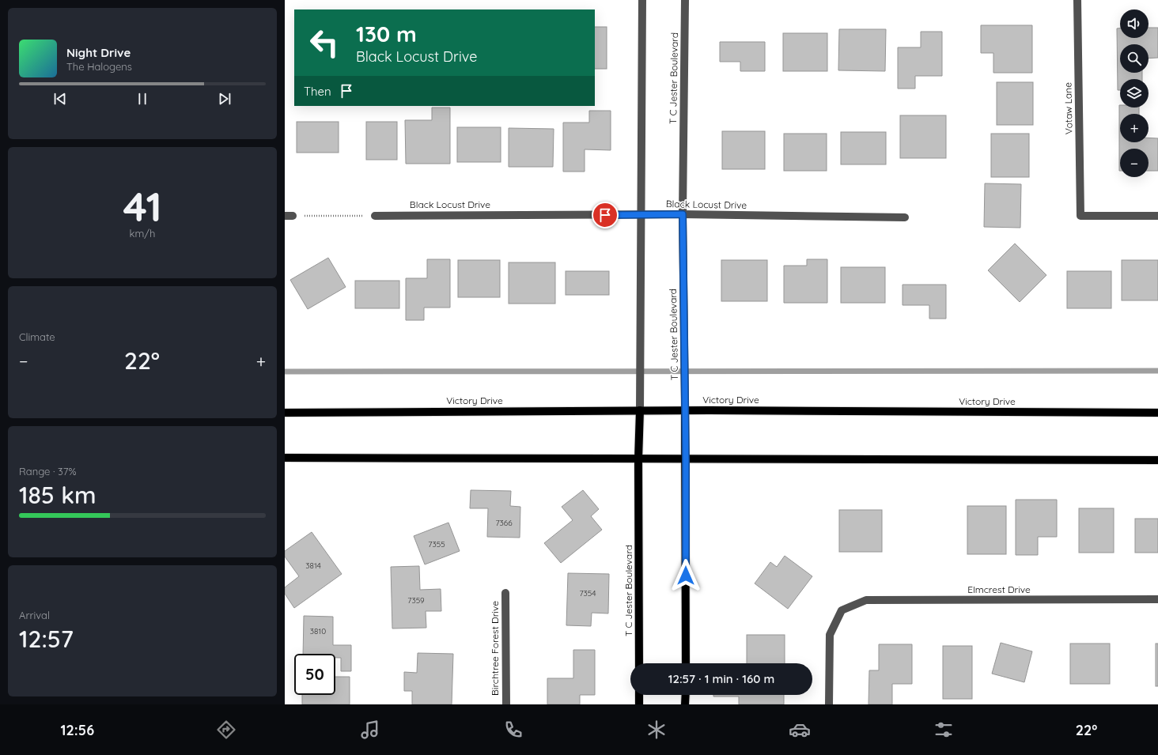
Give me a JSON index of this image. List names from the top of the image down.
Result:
{
  "streets": {
    "main road": ["T C Jester Boulevard", "Victory Drive"],
    "street": [
      "Votaw Lane",
      "Black Locust Drive",
      "Elmcrest Drive",
      "Birchtree Forest Drive"
    ]
  },
  "crossings": [
    ["T C Jester Boulevard", "Black Locust Drive"],
    ["T C Jester Boulevard", "Victory Drive"]
  ],
  "house_numbers": [
    "7366",
    "7355",
    "3814",
    "7354",
    "7359",
    "3810"
  ],
  "page": {
    "map_buttons": ["+", "−"],
    "turn": ["130 m", "Black Locust Drive"],
    "song": ["Night Drive", "The Halogens"],
    "then": "Then",
    "tile": [
      ["41", "km/h"],
      "Climate",
      ["Range · 37%", "185 km"],
      ["Arrival", "12:57"]
    ],
    "heat": ["−", "22°", "+"],
    "limit": "50",
    "trip": "12:57 · 1 min · 160 m",
    "tabs": ["12:56", "22°"]
  }
}
